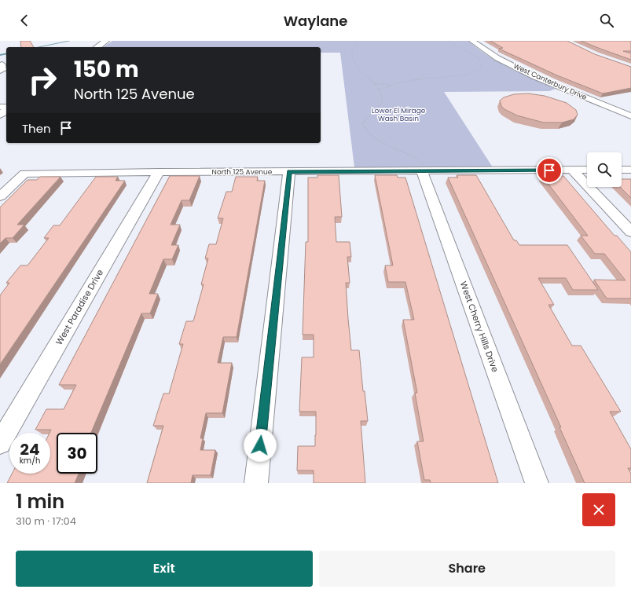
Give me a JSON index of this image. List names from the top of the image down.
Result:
{
  "streets": {
    "street": [
      "West Canterbury Drive",
      "North 125 Avenue",
      "West Paradise Drive",
      "West Cherry Hills Drive"
    ]
  },
  "crossings": [
    ["North 125 Avenue", "West Paradise Drive"],
    ["North 125 Avenue", "West Cherry Hills Drive"]
  ],
  "parks": ["Lower El Mirage Wash Basin"],
  "page": {
    "header": "Waylane",
    "turn": ["150 m", "North 125 Avenue"],
    "then": "Then",
    "speed": "24 km/h",
    "limit": "30",
    "heading": ["1 min", "310 m · 17:04"],
    "buttons": ["Exit", "Share"]
  }
}
